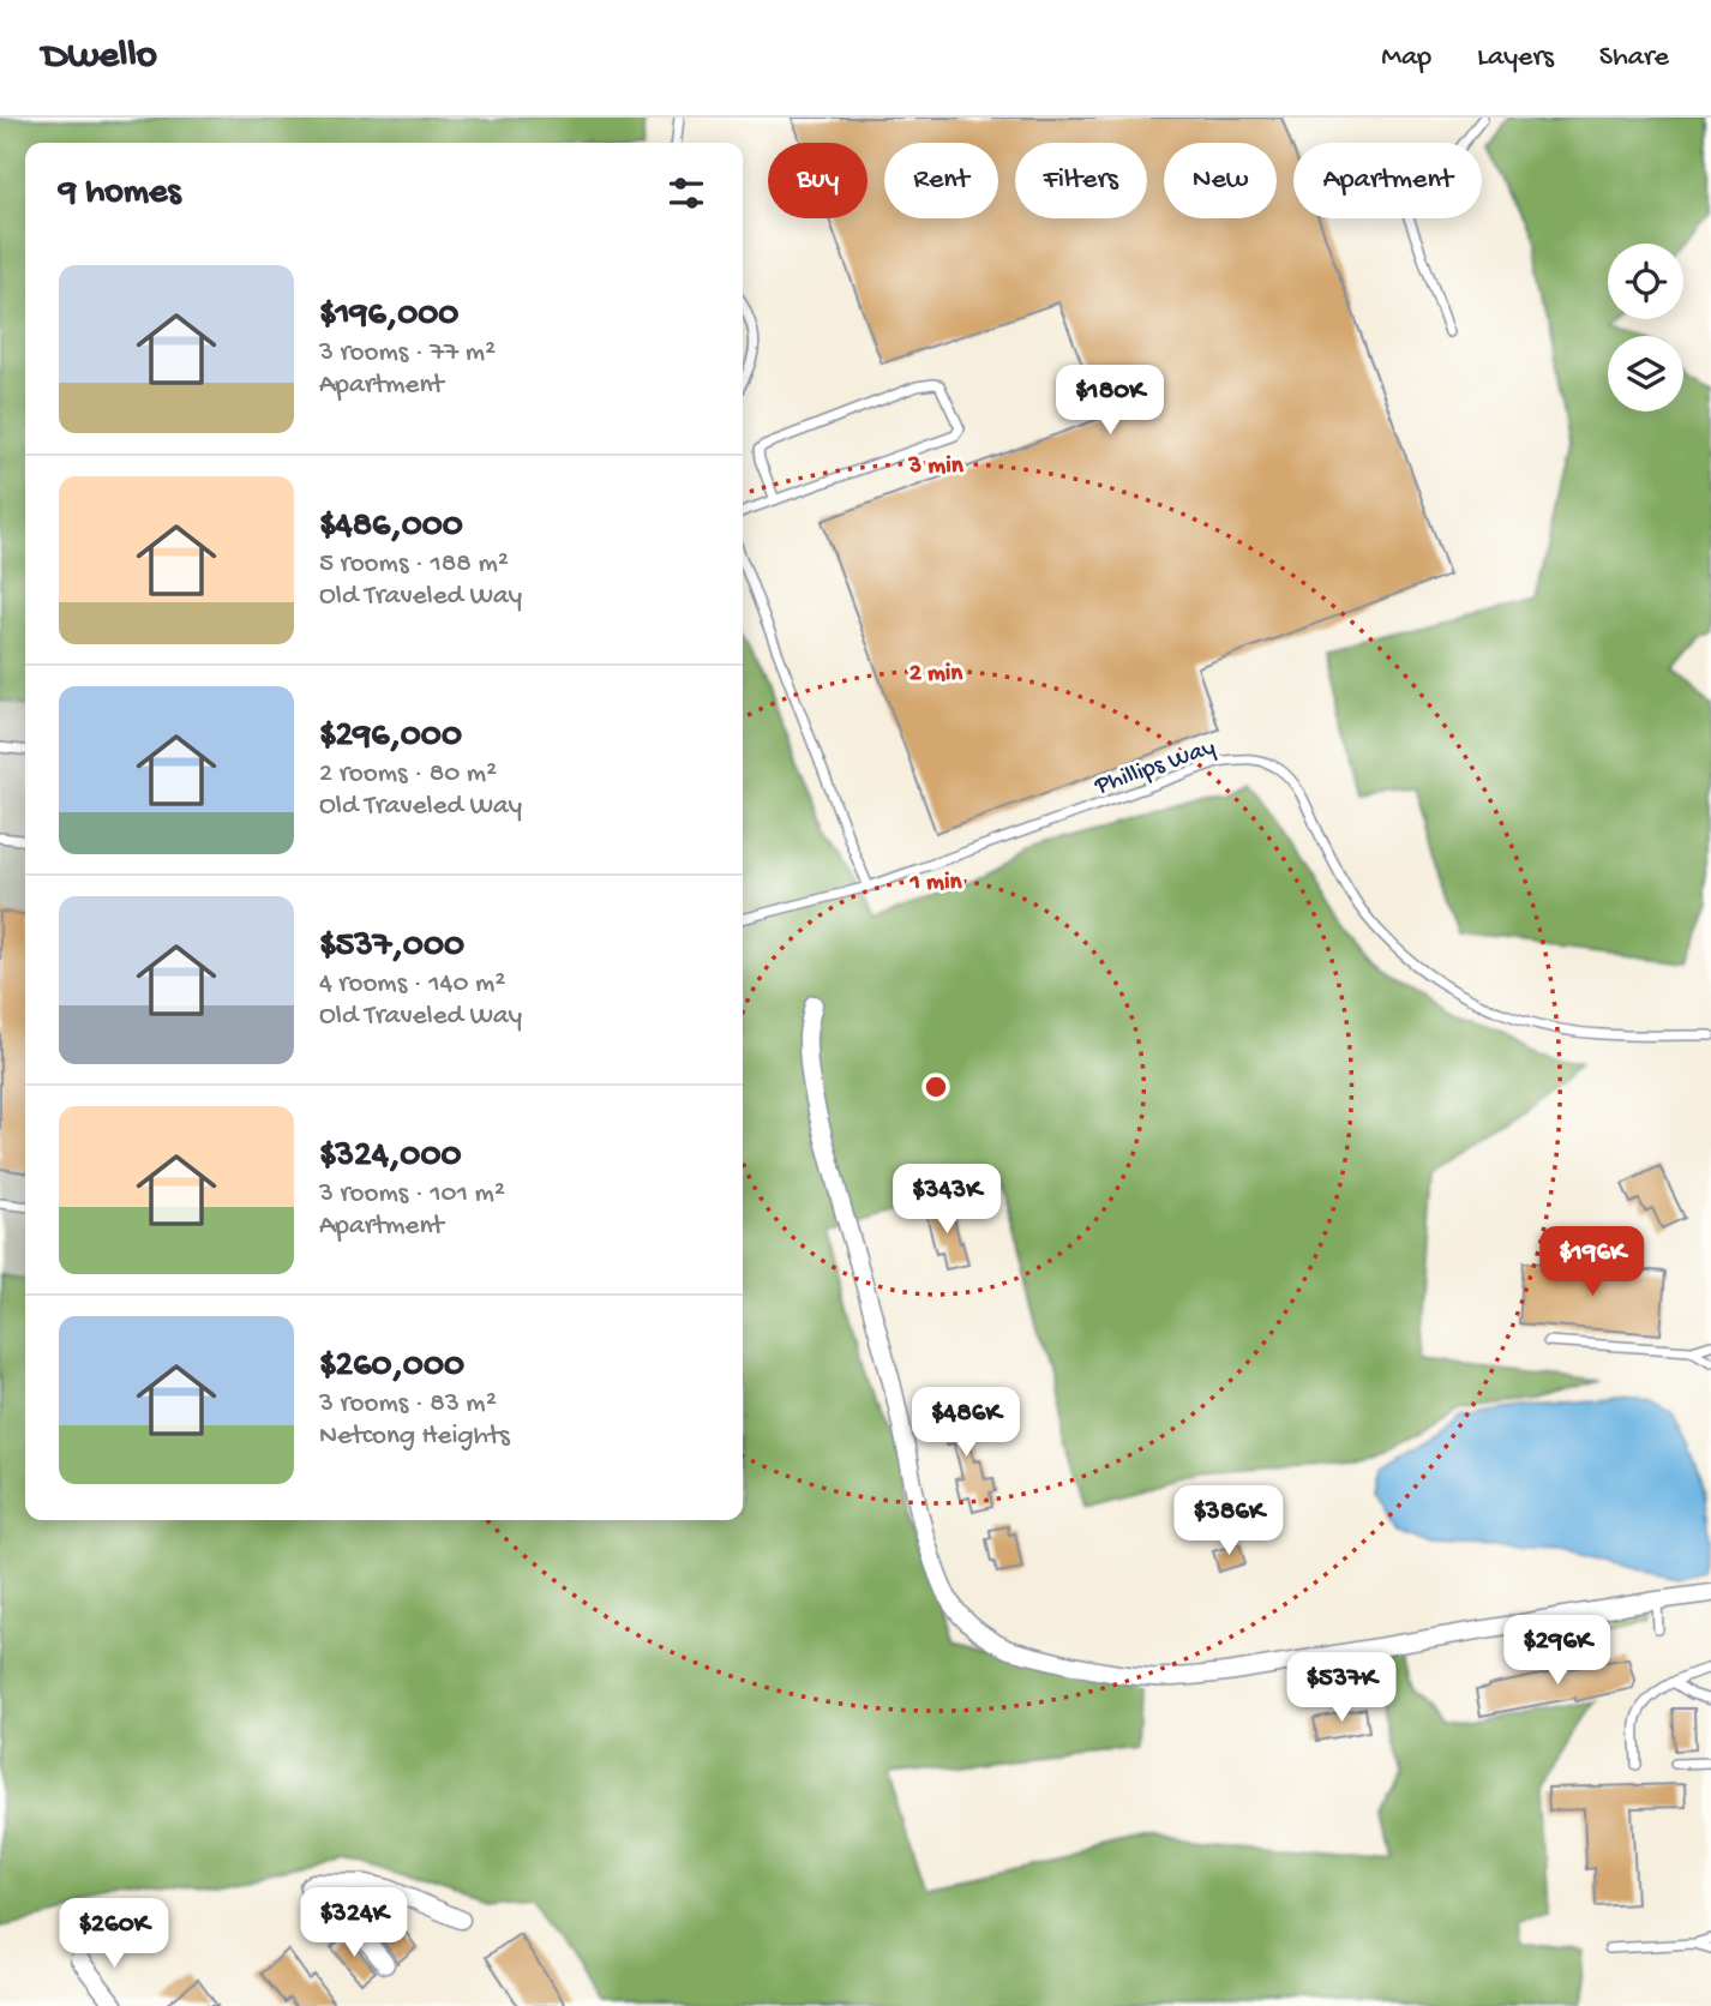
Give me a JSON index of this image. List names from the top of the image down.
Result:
{
  "streets": {
    "lane": ["Phillips Way"]
  },
  "page": {
    "header": "Dwello",
    "nav": ["Map", "Layers", "Share"],
    "chip": [
      "Buy",
      "Rent",
      "Filters",
      "New",
      "Apartment"
    ],
    "heading": "9 homes",
    "list": [
      {
        "name": "$196,000",
        "note": "3 rooms · 77 m² · Apartment"
      },
      {
        "name": "$486,000",
        "note": "5 rooms · 188 m² · Old Traveled Way"
      },
      {
        "name": "$296,000",
        "note": "2 rooms · 80 m² · Old Traveled Way"
      },
      {
        "name": "$537,000",
        "note": "4 rooms · 140 m² · Old Traveled Way"
      },
      {
        "name": "$324,000",
        "note": "3 rooms · 101 m² · Apartment"
      },
      {
        "name": "$260,000",
        "note": "3 rooms · 83 m² · Netcong Heights"
      }
    ],
    "price": [
      "$180K",
      "$343K",
      "$196K",
      "$486K",
      "$386K",
      "$296K",
      "$537K",
      "$324K",
      "$260K"
    ]
  },
  "rings": ["3 min", "2 min", "1 min"]
}
